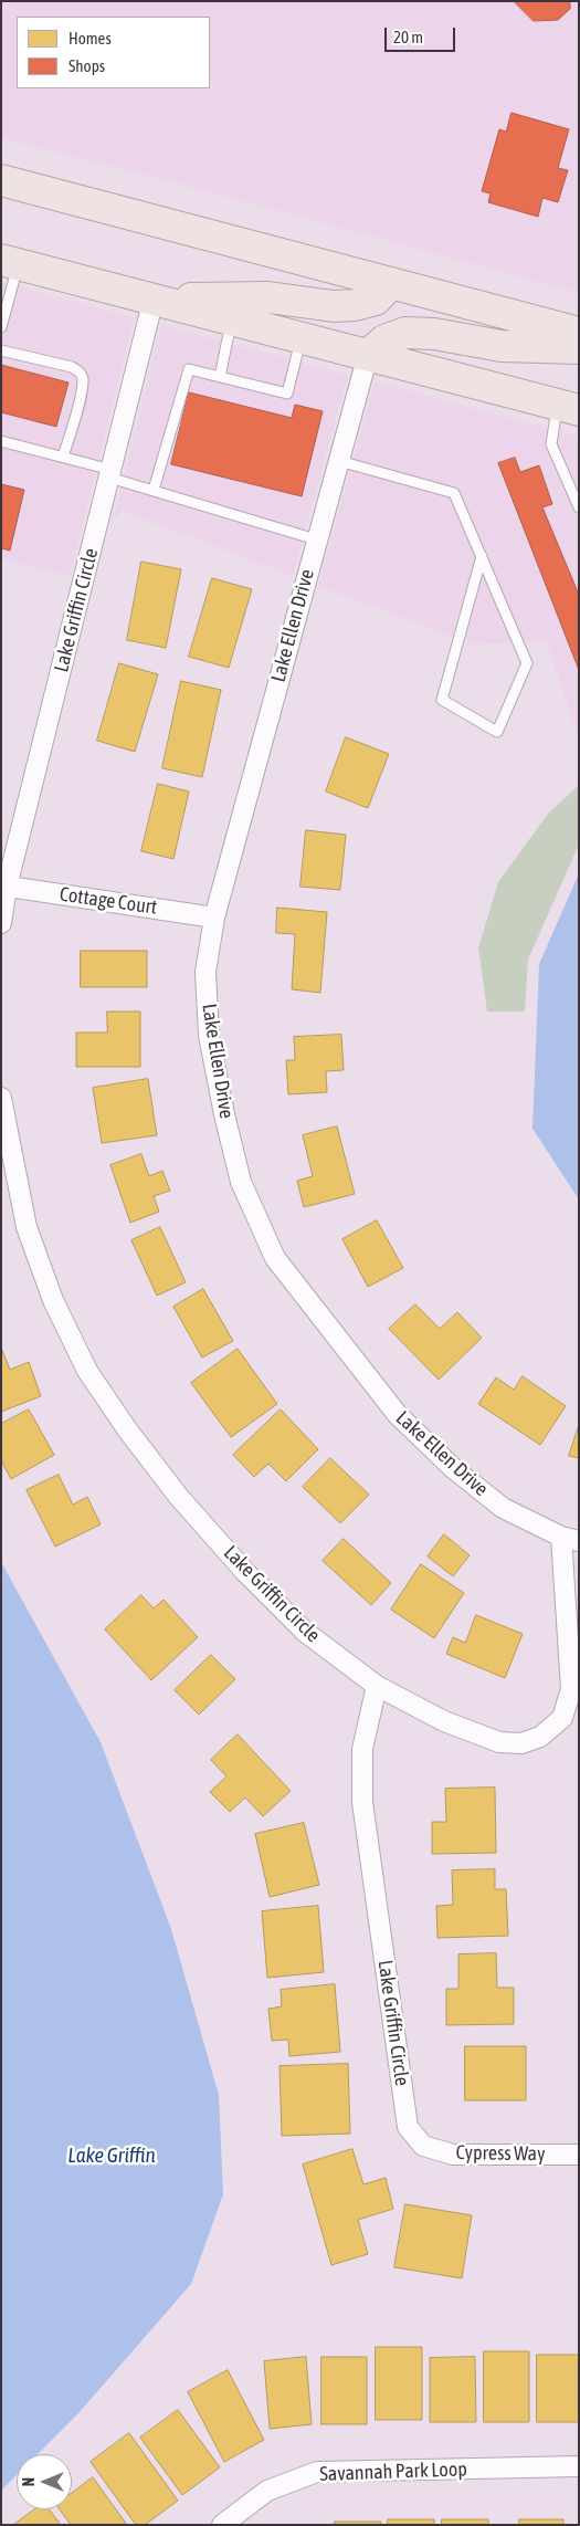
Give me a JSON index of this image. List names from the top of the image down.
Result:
{
  "streets": {
    "street": [
      "Lake Griffin Circle",
      "Lake Ellen Drive",
      "Cottage Court",
      "Cypress Way",
      "Savannah Park Loop"
    ]
  },
  "crossings": [
    ["Lake Griffin Circle", "Cottage Court"],
    ["Lake Griffin Circle", "Cypress Way"],
    ["Lake Ellen Drive", "Cottage Court"]
  ],
  "water": ["Lake Griffin"],
  "legend": ["Homes", "Shops"],
  "scale_bar": "20 m",
  "north": "left"
}
